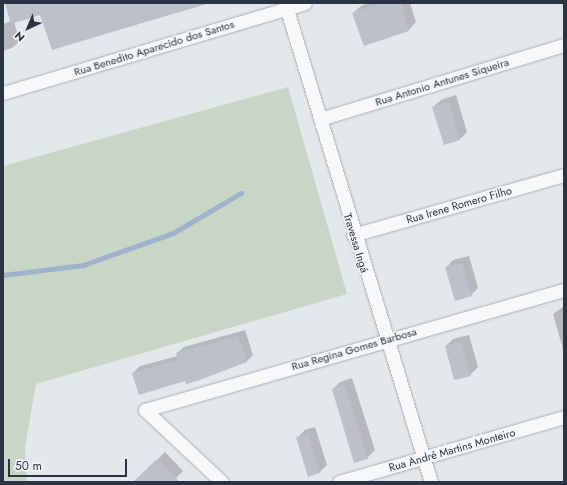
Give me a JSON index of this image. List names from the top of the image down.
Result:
{
  "streets": {
    "street": [
      "Rua Benedito Aparecido dos Santos",
      "Rua Antonio Antunes Siqueira",
      "Rua Irene Romero Filho",
      "Travessa Ingá",
      "Rua Regina Gomes Barbosa",
      "Rua André Martins Monteiro"
    ]
  },
  "crossings": [
    ["Rua Benedito Aparecido dos Santos", "Travessa Ingá"],
    ["Rua Antonio Antunes Siqueira", "Travessa Ingá"],
    ["Rua Irene Romero Filho", "Travessa Ingá"],
    ["Travessa Ingá", "Rua Regina Gomes Barbosa"],
    ["Travessa Ingá", "Rua André Martins Monteiro"]
  ],
  "scale_bar": "50 m",
  "north": "bottom left"
}
